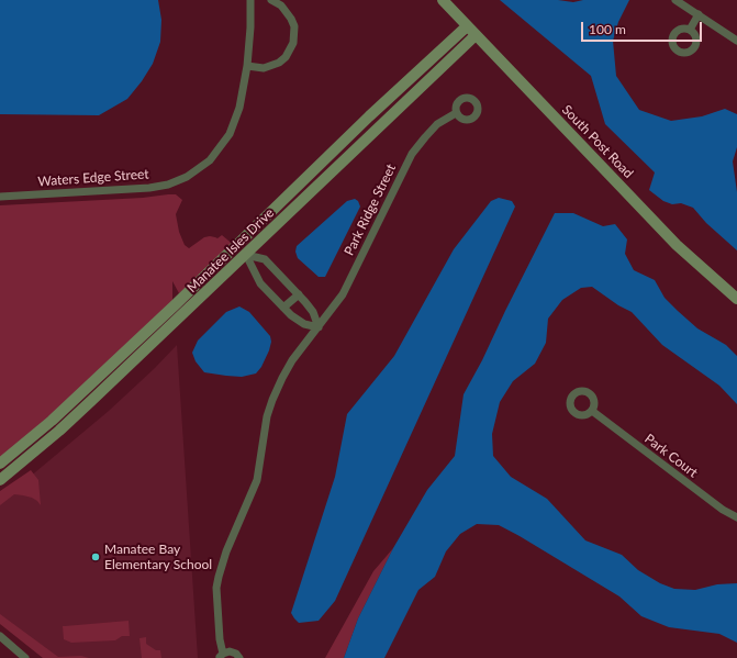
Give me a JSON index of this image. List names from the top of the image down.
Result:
{
  "streets": {
    "street": [
      "South Post Road",
      "Waters Edge Street",
      "Park Ridge Street",
      "Manatee Isles Drive",
      "Park Court"
    ]
  },
  "crossings": [
    ["South Post Road", "Manatee Isles Drive"]
  ],
  "places": ["Manatee Bay Elementary School"],
  "scale_bar": "100 m"
}
